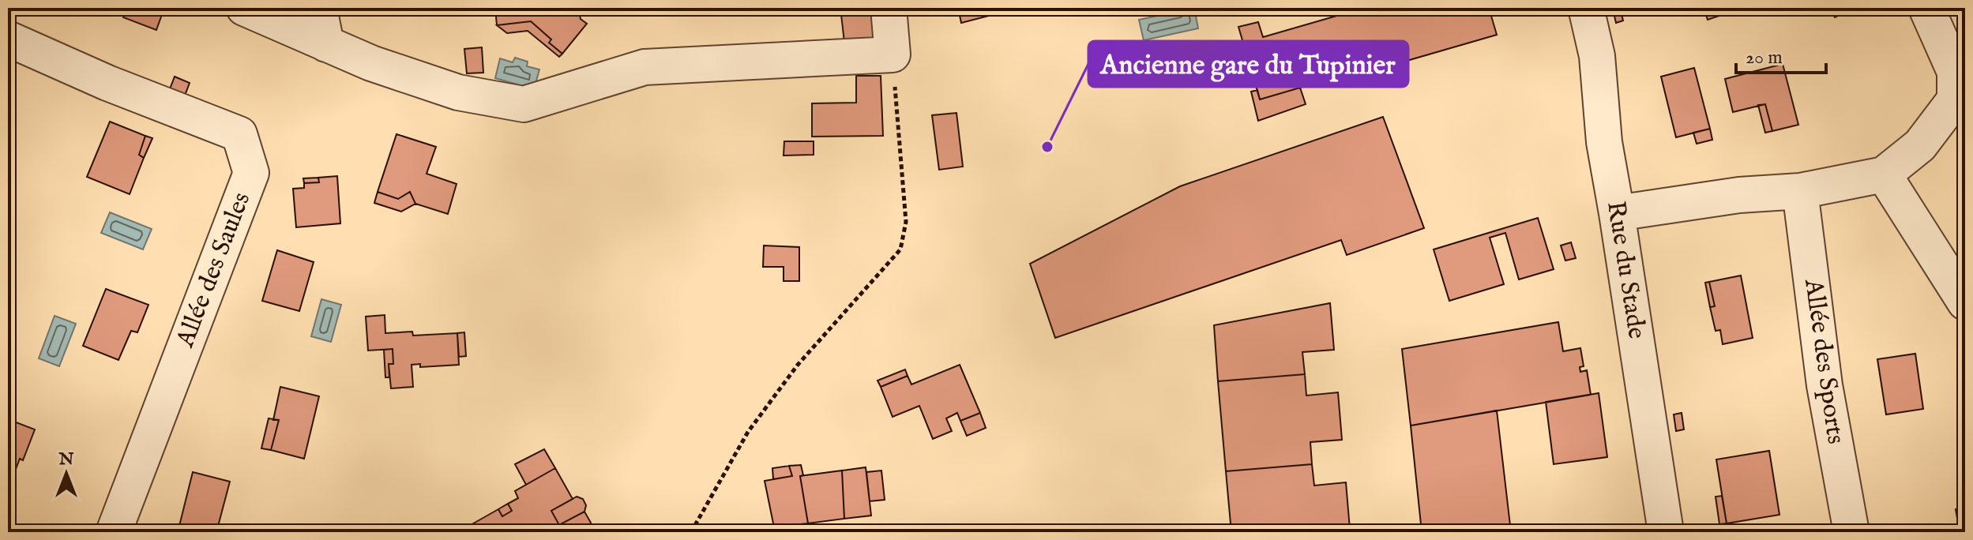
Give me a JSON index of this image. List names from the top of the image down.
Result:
{
  "streets": {
    "street": ["Allée des Saules", "Rue du Stade", "Allée des Sports"]
  },
  "places": ["Ancienne gare du Tupinier"],
  "scale_bar": "20 m",
  "north": "top"
}
